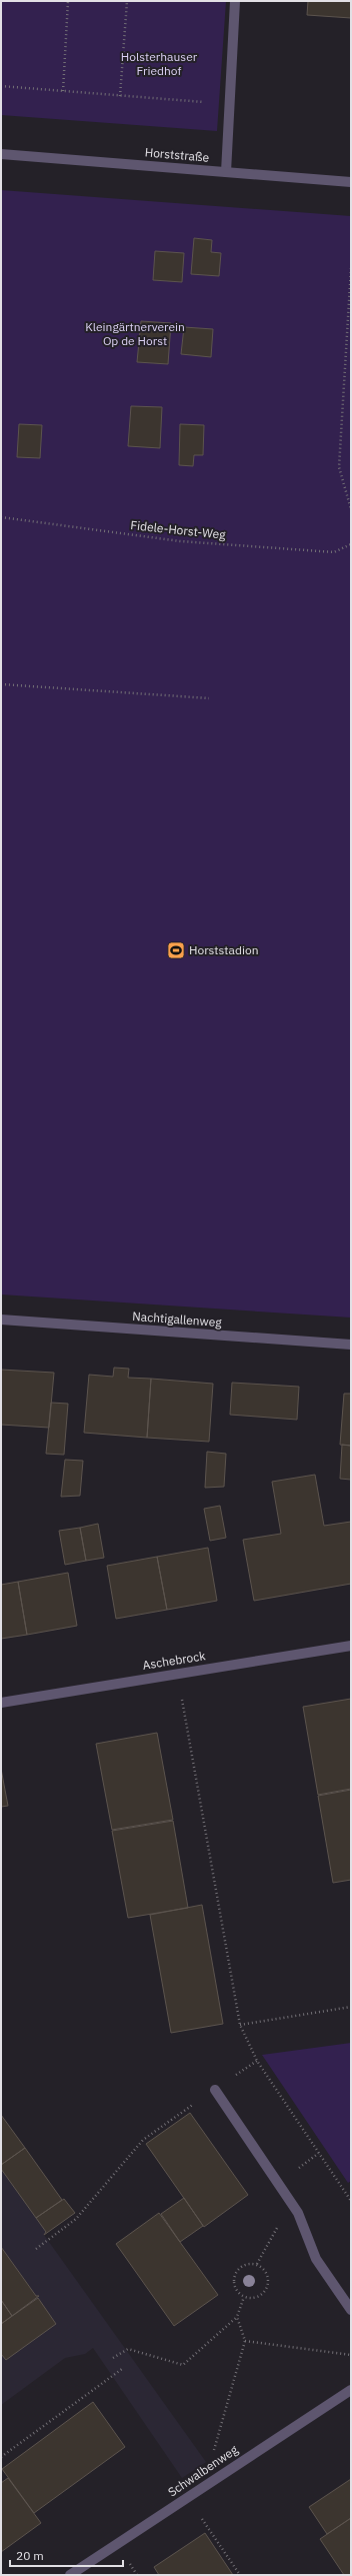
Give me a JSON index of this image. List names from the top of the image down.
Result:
{
  "streets": {
    "street": [
      "Horststraße",
      "Nachtigallenweg",
      "Aschebrock",
      "Schwalbenweg"
    ],
    "path": ["Fidele-Horst-Weg"]
  },
  "parks": ["Holsterhauser Friedhof", "Kleingärtnerverein Op de Horst"],
  "places": {
    "sports": ["Horststadion"]
  },
  "scale_bar": "20 m"
}
